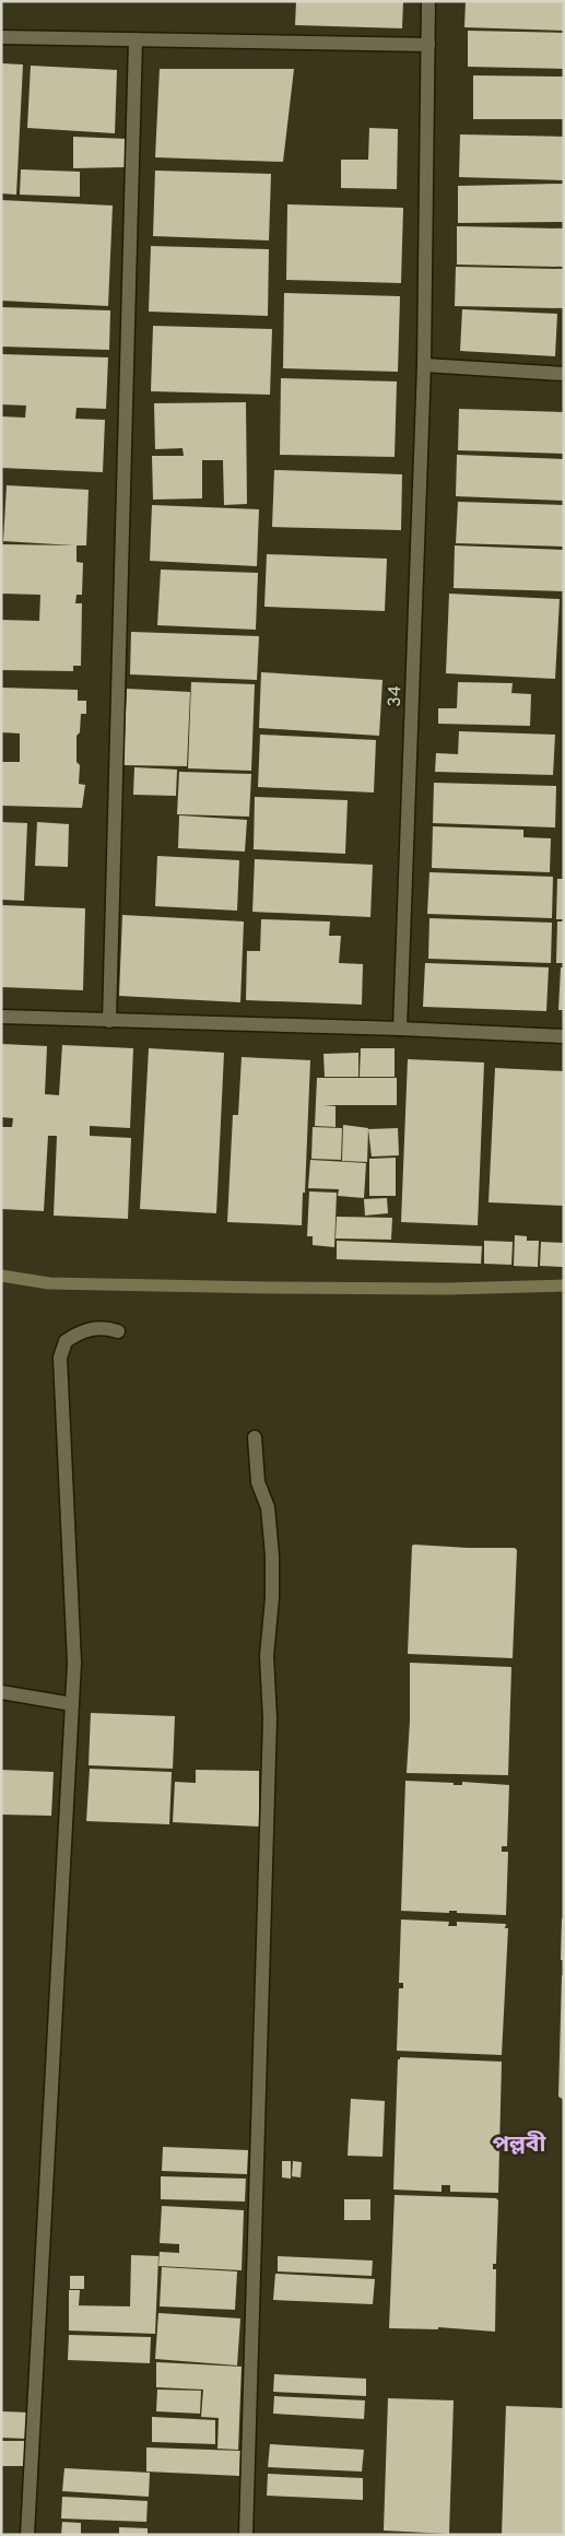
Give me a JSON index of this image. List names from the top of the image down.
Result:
{
  "streets": {
    "street": ["34"]
  },
  "districts": ["পল্লবী"]
}
